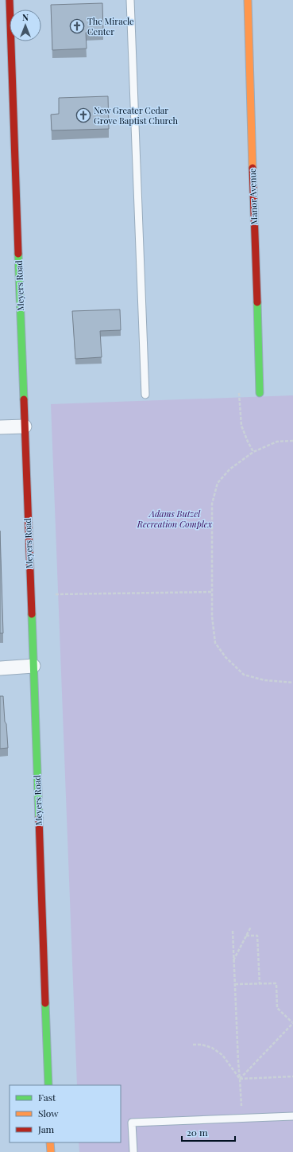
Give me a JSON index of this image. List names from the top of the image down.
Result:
{
  "streets": {
    "street": ["Manor Avenue", "Meyers Road"]
  },
  "parks": ["Adams Butzel Recreation Complex"],
  "places": {
    "church": ["The Miracle Center", "New Greater Cedar Grove Baptist Church"]
  },
  "legend": ["Fast", "Slow", "Jam"],
  "scale_bar": "20 m",
  "north": "top"
}
